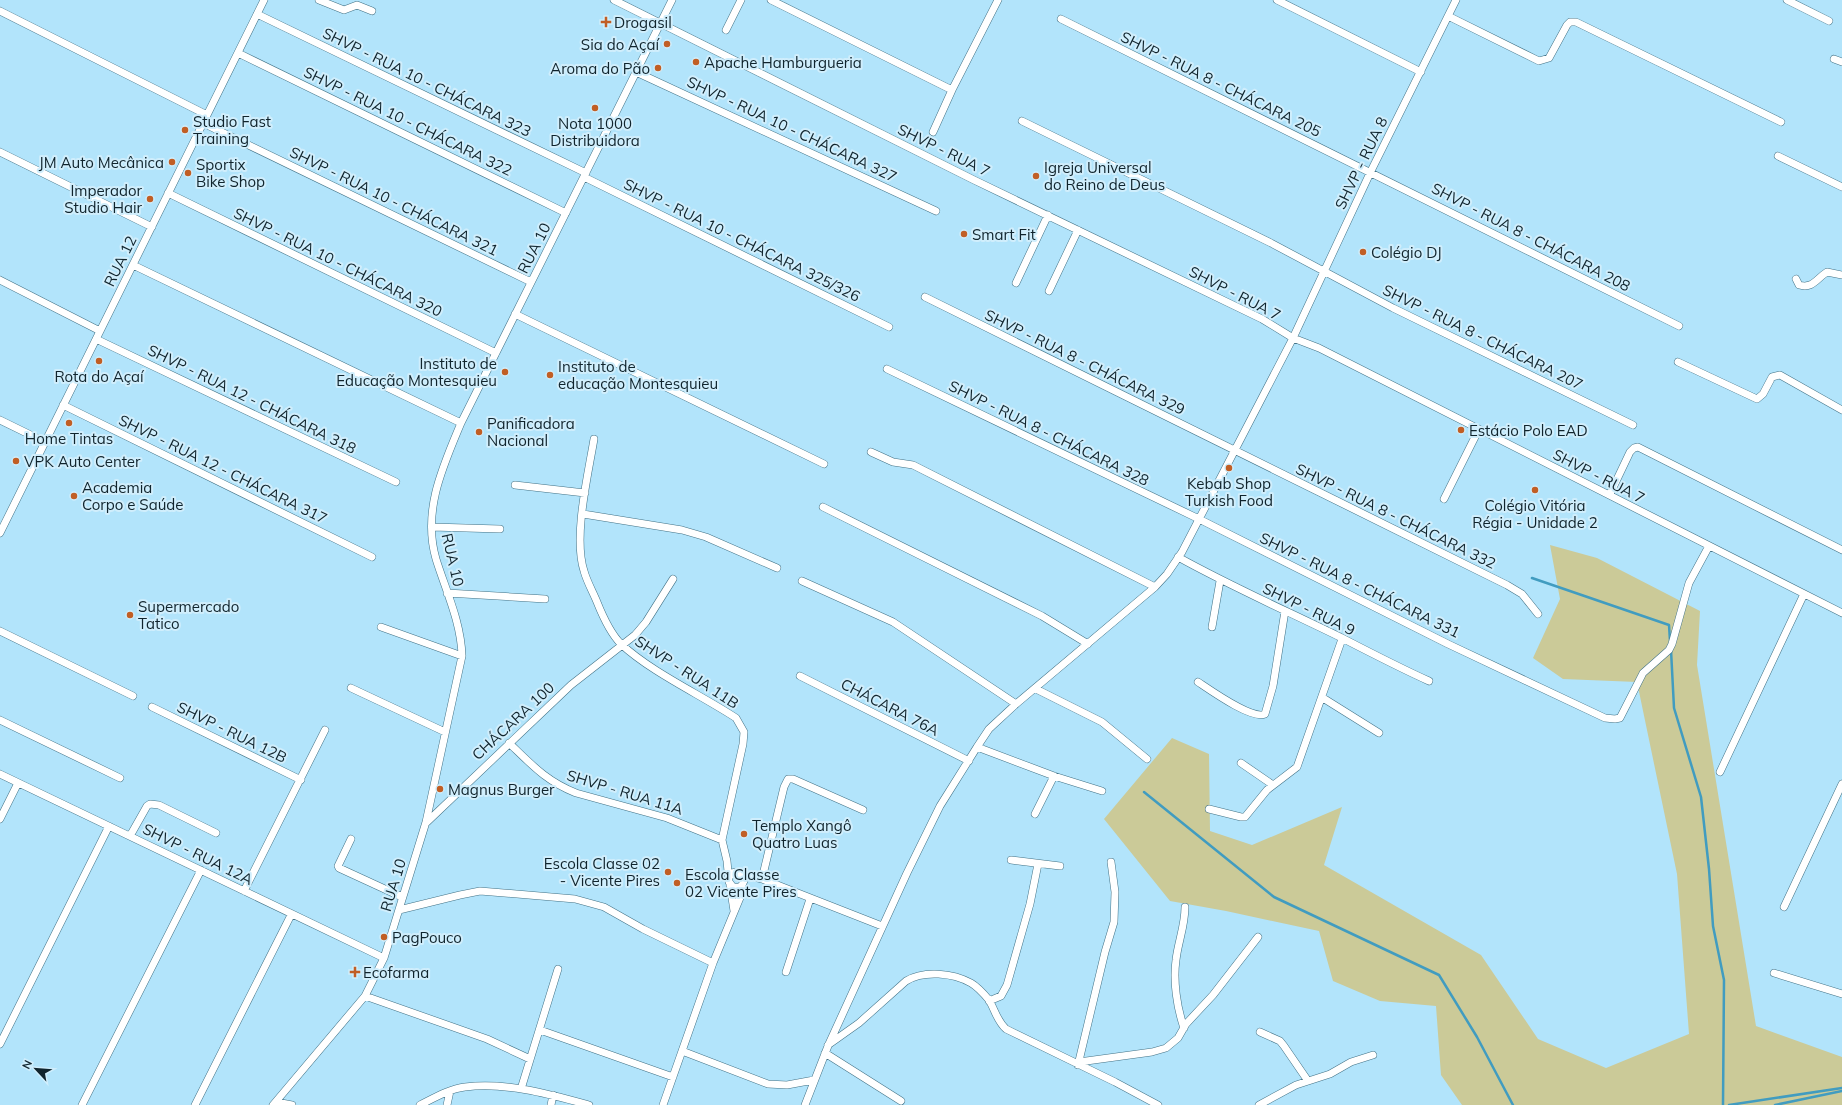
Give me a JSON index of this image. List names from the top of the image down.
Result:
{
  "streets": {
    "street": [
      "SHVP - RUA 10 - CHÁCARA 323",
      "SHVP - RUA 8 - CHÁCARA 205",
      "SHVP - RUA 10 - CHÁCARA 322",
      "SHVP - RUA 10 - CHÁCARA 327",
      "SHVP - RUA 7",
      "SHVP - RUA 8",
      "SHVP - RUA 10 - CHÁCARA 321",
      "SHVP - RUA 8 - CHÁCARA 208",
      "SHVP - RUA 10 - CHÁCARA 325/326",
      "RUA 10",
      "RUA 12",
      "SHVP - RUA 10 - CHÁCARA 320",
      "SHVP - RUA 8 - CHÁCARA 207",
      "SHVP - RUA 8 - CHÁCARA 329",
      "SHVP - RUA 12 - CHÁCARA 318",
      "SHVP - RUA 8 - CHÁCARA 328",
      "SHVP - RUA 12 - CHÁCARA 317",
      "SHVP - RUA 8 - CHÁCARA 332",
      "SHVP - RUA 8 - CHÁCARA 331",
      "SHVP - RUA 9",
      "SHVP - RUA 11B",
      "CHÁCARA 76A",
      "CHÁCARA 100",
      "SHVP - RUA 12B",
      "SHVP - RUA 11A",
      "SHVP - RUA 12A"
    ]
  },
  "crossings": [
    ["SHVP - RUA 10 - CHÁCARA 323", "SHVP - RUA 10 - CHÁCARA 325/326"],
    ["SHVP - RUA 10 - CHÁCARA 323", "RUA 10"],
    ["SHVP - RUA 10 - CHÁCARA 323", "RUA 12"],
    ["SHVP - RUA 8 - CHÁCARA 205", "SHVP - RUA 8"],
    ["SHVP - RUA 8 - CHÁCARA 205", "SHVP - RUA 8 - CHÁCARA 208"],
    ["SHVP - RUA 10 - CHÁCARA 322", "RUA 10"],
    ["SHVP - RUA 10 - CHÁCARA 322", "RUA 12"],
    ["SHVP - RUA 10 - CHÁCARA 327", "RUA 10"],
    ["SHVP - RUA 7", "SHVP - RUA 8"],
    ["SHVP - RUA 7", "RUA 10"],
    ["SHVP - RUA 7", "SHVP - RUA 8 - CHÁCARA 331"],
    ["SHVP - RUA 8", "SHVP - RUA 8 - CHÁCARA 208"],
    ["SHVP - RUA 8", "SHVP - RUA 8 - CHÁCARA 207"],
    ["SHVP - RUA 8", "SHVP - RUA 8 - CHÁCARA 329"],
    ["SHVP - RUA 8", "SHVP - RUA 8 - CHÁCARA 328"],
    ["SHVP - RUA 8", "SHVP - RUA 8 - CHÁCARA 332"],
    ["SHVP - RUA 8", "SHVP - RUA 8 - CHÁCARA 331"],
    ["SHVP - RUA 8", "SHVP - RUA 9"],
    ["SHVP - RUA 8", "CHÁCARA 76A"],
    ["SHVP - RUA 10 - CHÁCARA 321", "RUA 10"],
    ["SHVP - RUA 10 - CHÁCARA 321", "RUA 12"],
    ["SHVP - RUA 10 - CHÁCARA 325/326", "RUA 10"],
    ["RUA 10", "SHVP - RUA 10 - CHÁCARA 320"],
    ["RUA 10", "CHÁCARA 100"],
    ["RUA 10", "SHVP - RUA 12A"],
    ["RUA 12", "SHVP - RUA 10 - CHÁCARA 320"],
    ["RUA 12", "SHVP - RUA 12 - CHÁCARA 318"],
    ["RUA 12", "SHVP - RUA 12 - CHÁCARA 317"],
    ["SHVP - RUA 8 - CHÁCARA 329", "SHVP - RUA 8 - CHÁCARA 332"],
    ["SHVP - RUA 8 - CHÁCARA 328", "SHVP - RUA 8 - CHÁCARA 331"],
    ["SHVP - RUA 11B", "CHÁCARA 100"],
    ["SHVP - RUA 11B", "SHVP - RUA 11A"],
    ["CHÁCARA 100", "SHVP - RUA 11A"]
  ],
  "places": {
    "health": ["Drogasil", "Ecofarma"],
    "other": [
      "Sia do Açaí",
      "Apache Hamburgueria",
      "Aroma do Pão",
      "Nota 1000 Distribuidora",
      "Studio Fast Training",
      "JM Auto Mecânica",
      "Sportix Bike Shop",
      "Igreja Universal do Reino de Deus",
      "Imperador Studio Hair",
      "Smart Fit",
      "Colégio DJ",
      "Rota do Açaí",
      "Instituto de Educação Montesquieu",
      "Instituto de educação Montesquieu",
      "Home Tintas",
      "Estácio Polo EAD",
      "Panificadora Nacional",
      "VPK Auto Center",
      "Kebab Shop Turkish Food",
      "Colégio Vitória Régia - Unidade 2",
      "Academia Corpo e Saúde",
      "Supermercado Tatico",
      "Magnus Burger",
      "Templo Xangô Quatro Luas",
      "Escola Classe 02 - Vicente Pires",
      "Escola Classe 02 Vicente Pires",
      "PagPouco"
    ]
  },
  "north": "top left"
}
